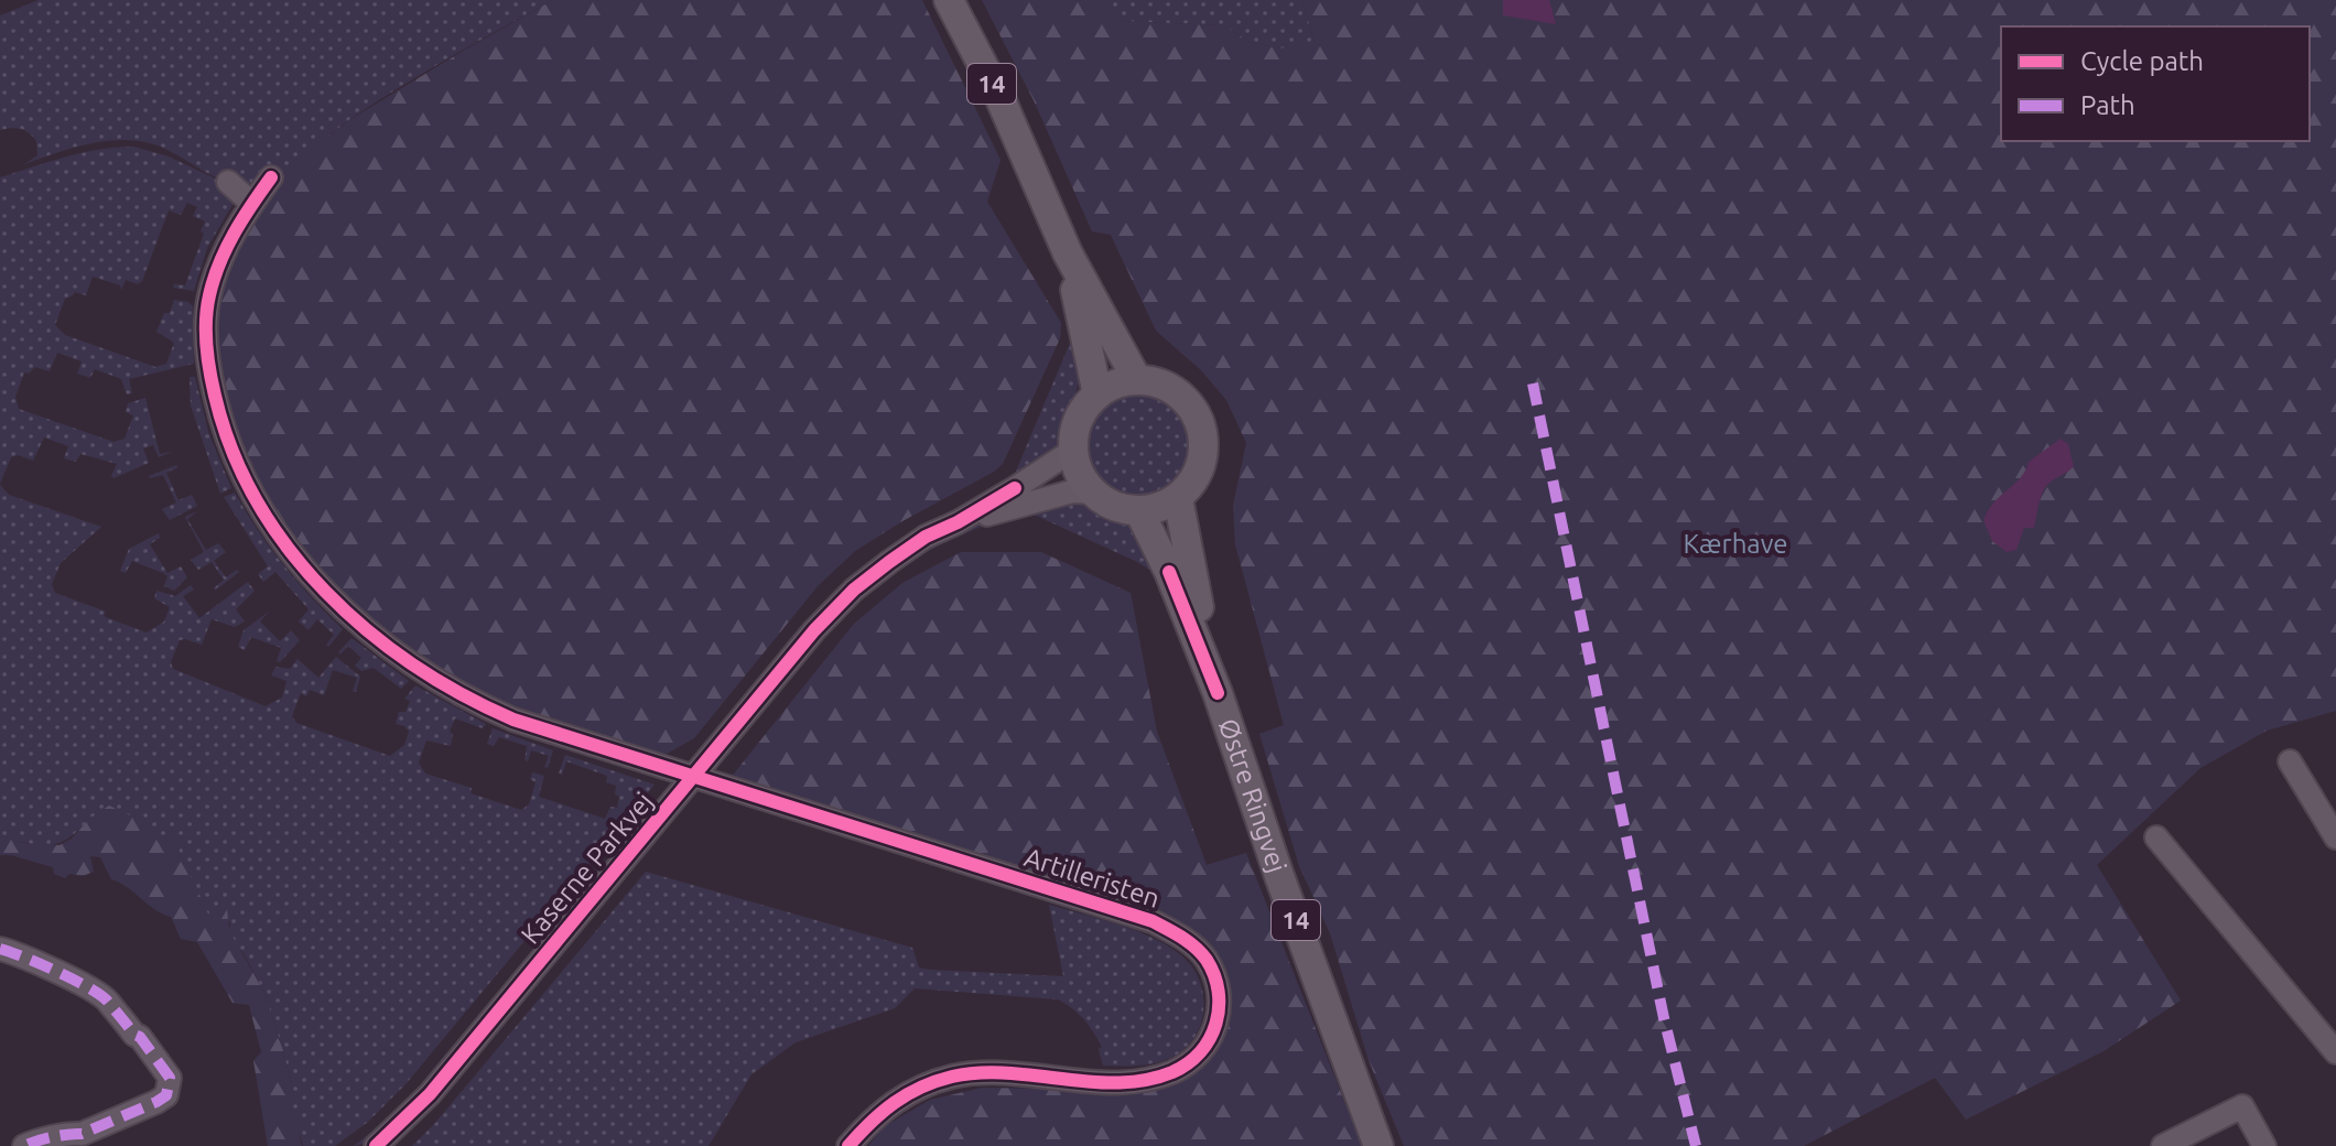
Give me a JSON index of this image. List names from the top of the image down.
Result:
{
  "streets": {
    "main road": ["14", "Østre Ringvej"],
    "street": ["Kaserne Parkvej", "Artilleristen"]
  },
  "crossings": [
    ["14", "Østre Ringvej"],
    ["14", "Kaserne Parkvej"],
    ["Østre Ringvej", "Kaserne Parkvej"],
    ["Kaserne Parkvej", "Artilleristen"]
  ],
  "parks": ["Kærhave"],
  "legend": ["Cycle path", "Path"]
}
